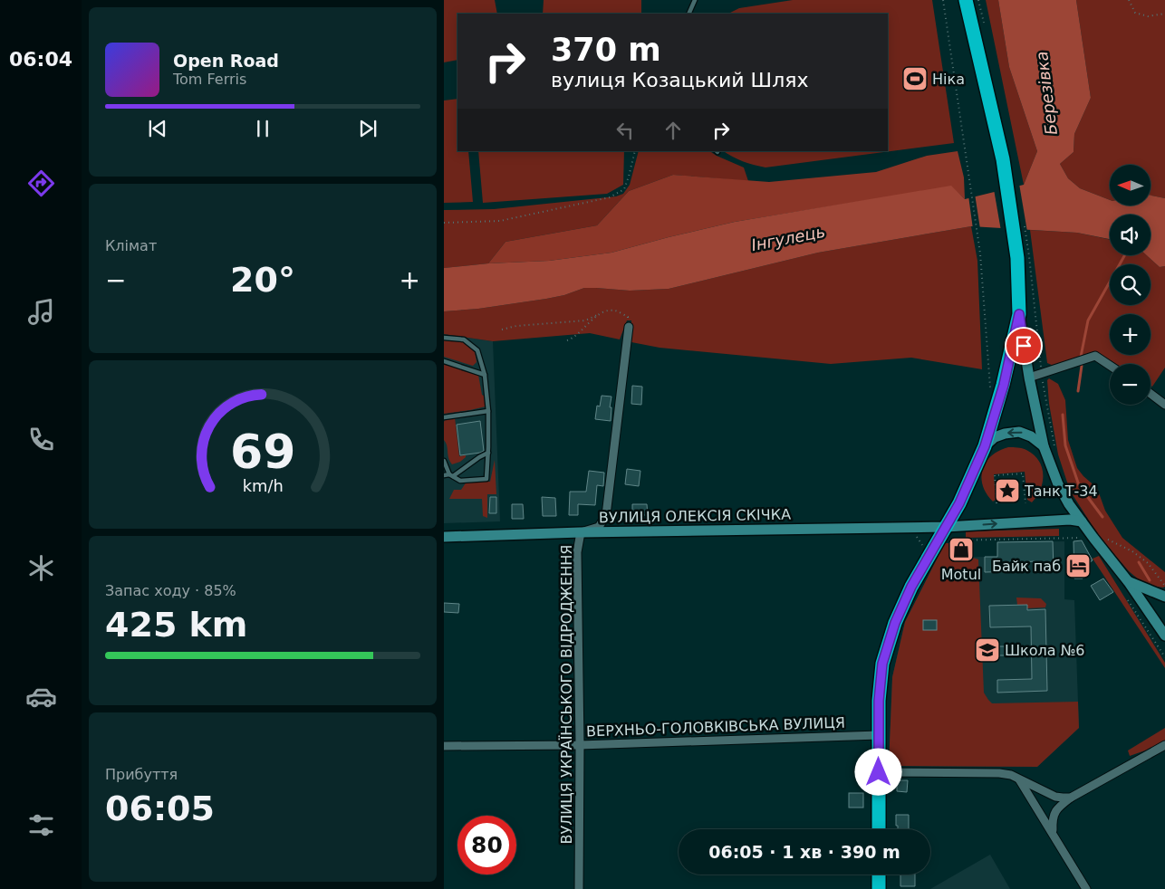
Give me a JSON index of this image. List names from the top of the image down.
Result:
{
  "streets": {
    "street": ["ВУЛИЦЯ ОЛЕКСІЯ СКІЧКА", "ВУЛИЦЯ УКРАЇНСЬКОГО ВІДРОДЖЕННЯ", "ВЕРХНЬО-ГОЛОВКІВСЬКА ВУЛИЦЯ"]
  },
  "crossings": [
    ["ВУЛИЦЯ ОЛЕКСІЯ СКІЧКА", "ВУЛИЦЯ УКРАЇНСЬКОГО ВІДРОДЖЕННЯ"],
    ["ВУЛИЦЯ УКРАЇНСЬКОГО ВІДРОДЖЕННЯ", "ВЕРХНЬО-ГОЛОВКІВСЬКА ВУЛИЦЯ"]
  ],
  "water": ["Березівка", "Інгулець"],
  "places": {
    "sports": ["Ніка"],
    "place": ["Танк Т-34"],
    "shop": ["Motul"],
    "hotel": ["Байк паб"],
    "school or university": ["Школа №6"]
  },
  "north": "left",
  "page": {
    "tabs": "06:04",
    "turn": ["370 m", "вулиця Козацький Шлях"],
    "song": ["Open Road", "Tom Ferris"],
    "map_buttons": ["+", "−"],
    "tile": [
      "Клімат",
      ["Запас ходу · 85%", "425 km"],
      ["Прибуття", "06:05"]
    ],
    "heat": ["−", "20°", "+"],
    "limit": "80",
    "trip": "06:05 · 1 хв · 390 m",
    "gauge": ["69", "km/h"]
  }
}
